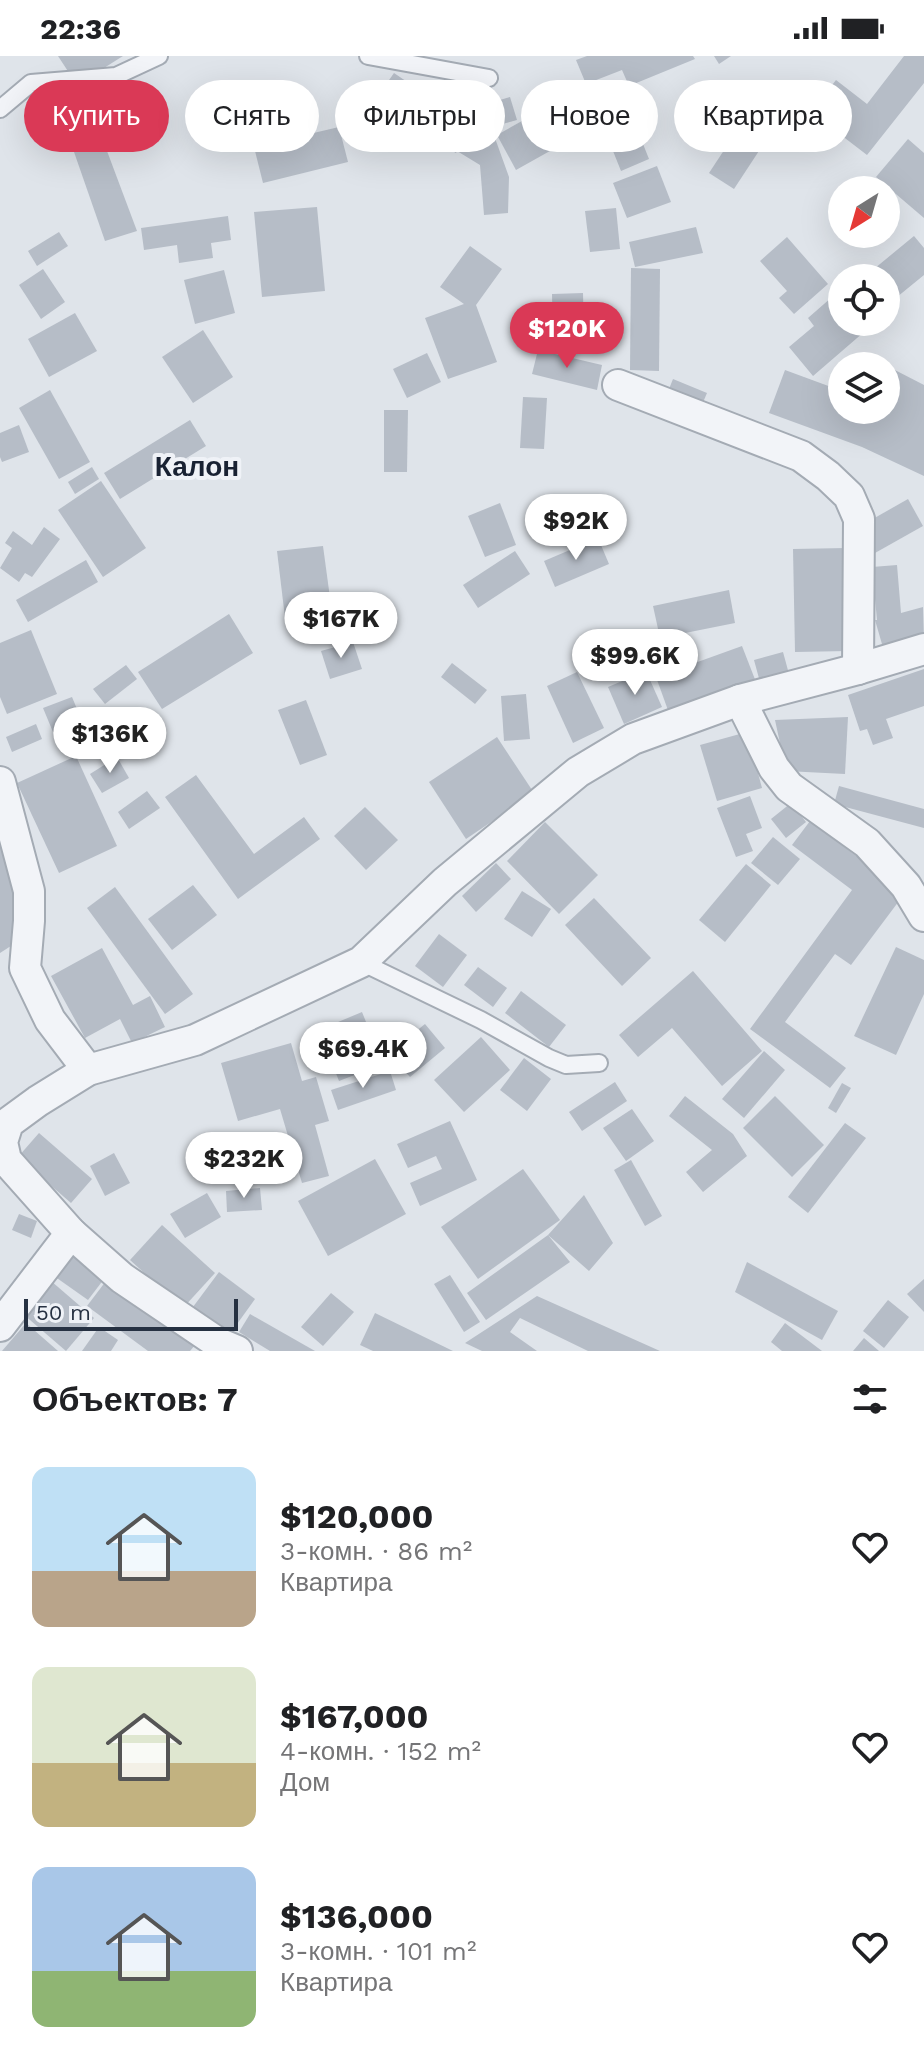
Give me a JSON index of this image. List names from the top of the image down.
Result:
{
  "districts": ["Калон"],
  "scale_bar": "50 m",
  "north": "bottom left",
  "page": {
    "status": "22:36",
    "chip": [
      "Купить",
      "Снять",
      "Фильтры",
      "Новое",
      "Квартира"
    ],
    "price": [
      "$120K",
      "$92K",
      "$167K",
      "$99.6K",
      "$136K",
      "$69.4K",
      "$232K"
    ],
    "scale": "50 m",
    "heading": "Объектов: 7",
    "list": [
      {
        "name": "$120,000",
        "note": "3-комн. · 86 m² · Квартира"
      },
      {
        "name": "$167,000",
        "note": "4-комн. · 152 m² · Дом"
      },
      {
        "name": "$136,000",
        "note": "3-комн. · 101 m² · Квартира"
      }
    ]
  }
}
